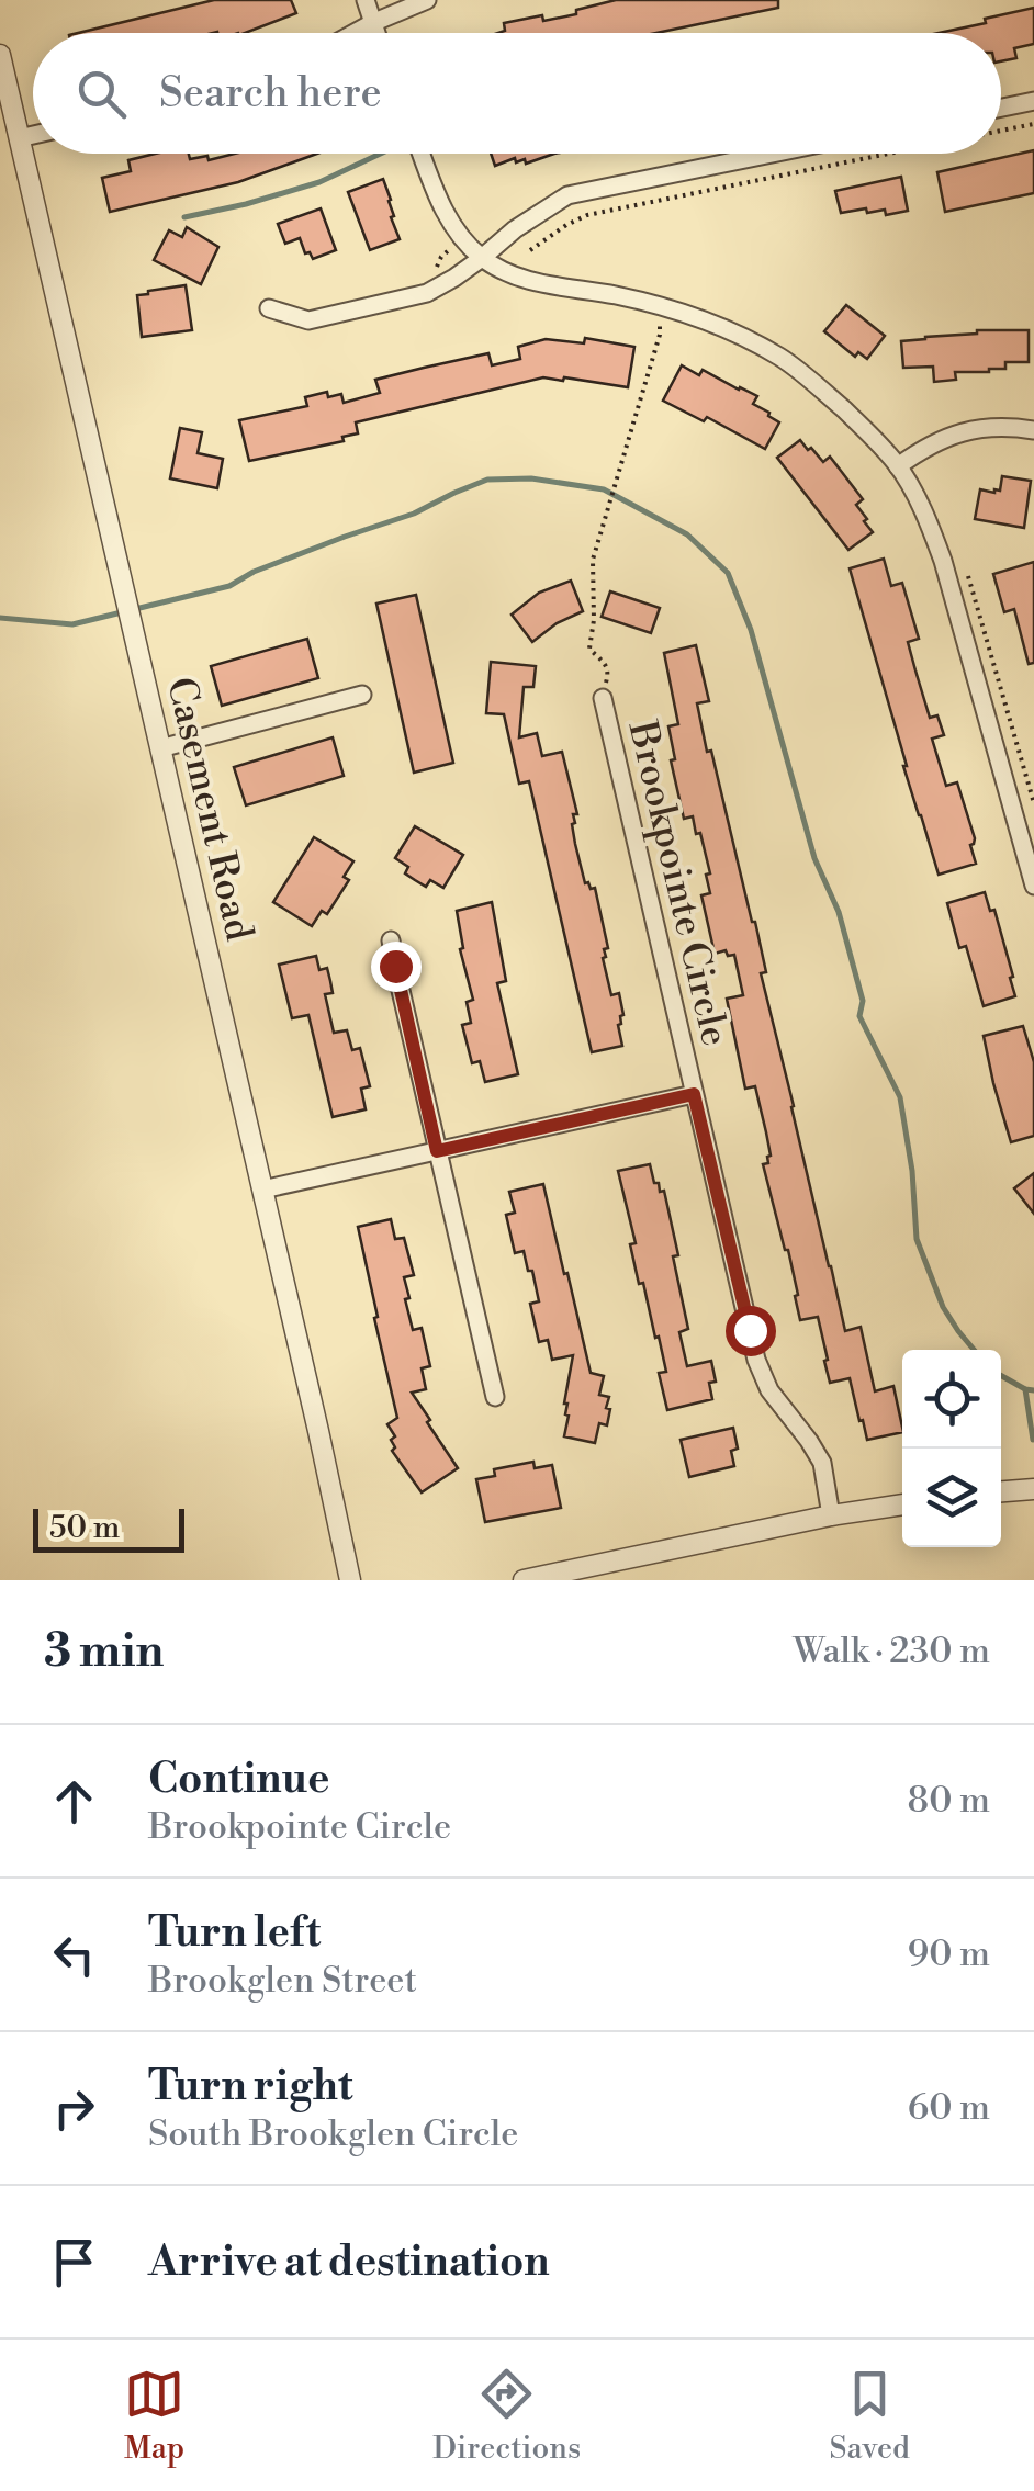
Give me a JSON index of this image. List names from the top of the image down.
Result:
{
  "streets": {
    "street": ["Casement Road", "Brookpointe Circle"]
  },
  "scale_bar": "50 m",
  "page": {
    "search": "Search here",
    "scale": "50 m",
    "heading": ["3 min", "Walk · 230 m"],
    "list": [
      ["Continue", "Brookpointe Circle", "80 m"],
      ["Turn left", "Brookglen Street", "90 m"],
      ["Turn right", "South Brookglen Circle", "60 m"],
      "Arrive at destination"
    ],
    "nav": ["Map", "Directions", "Saved"]
  }
}
